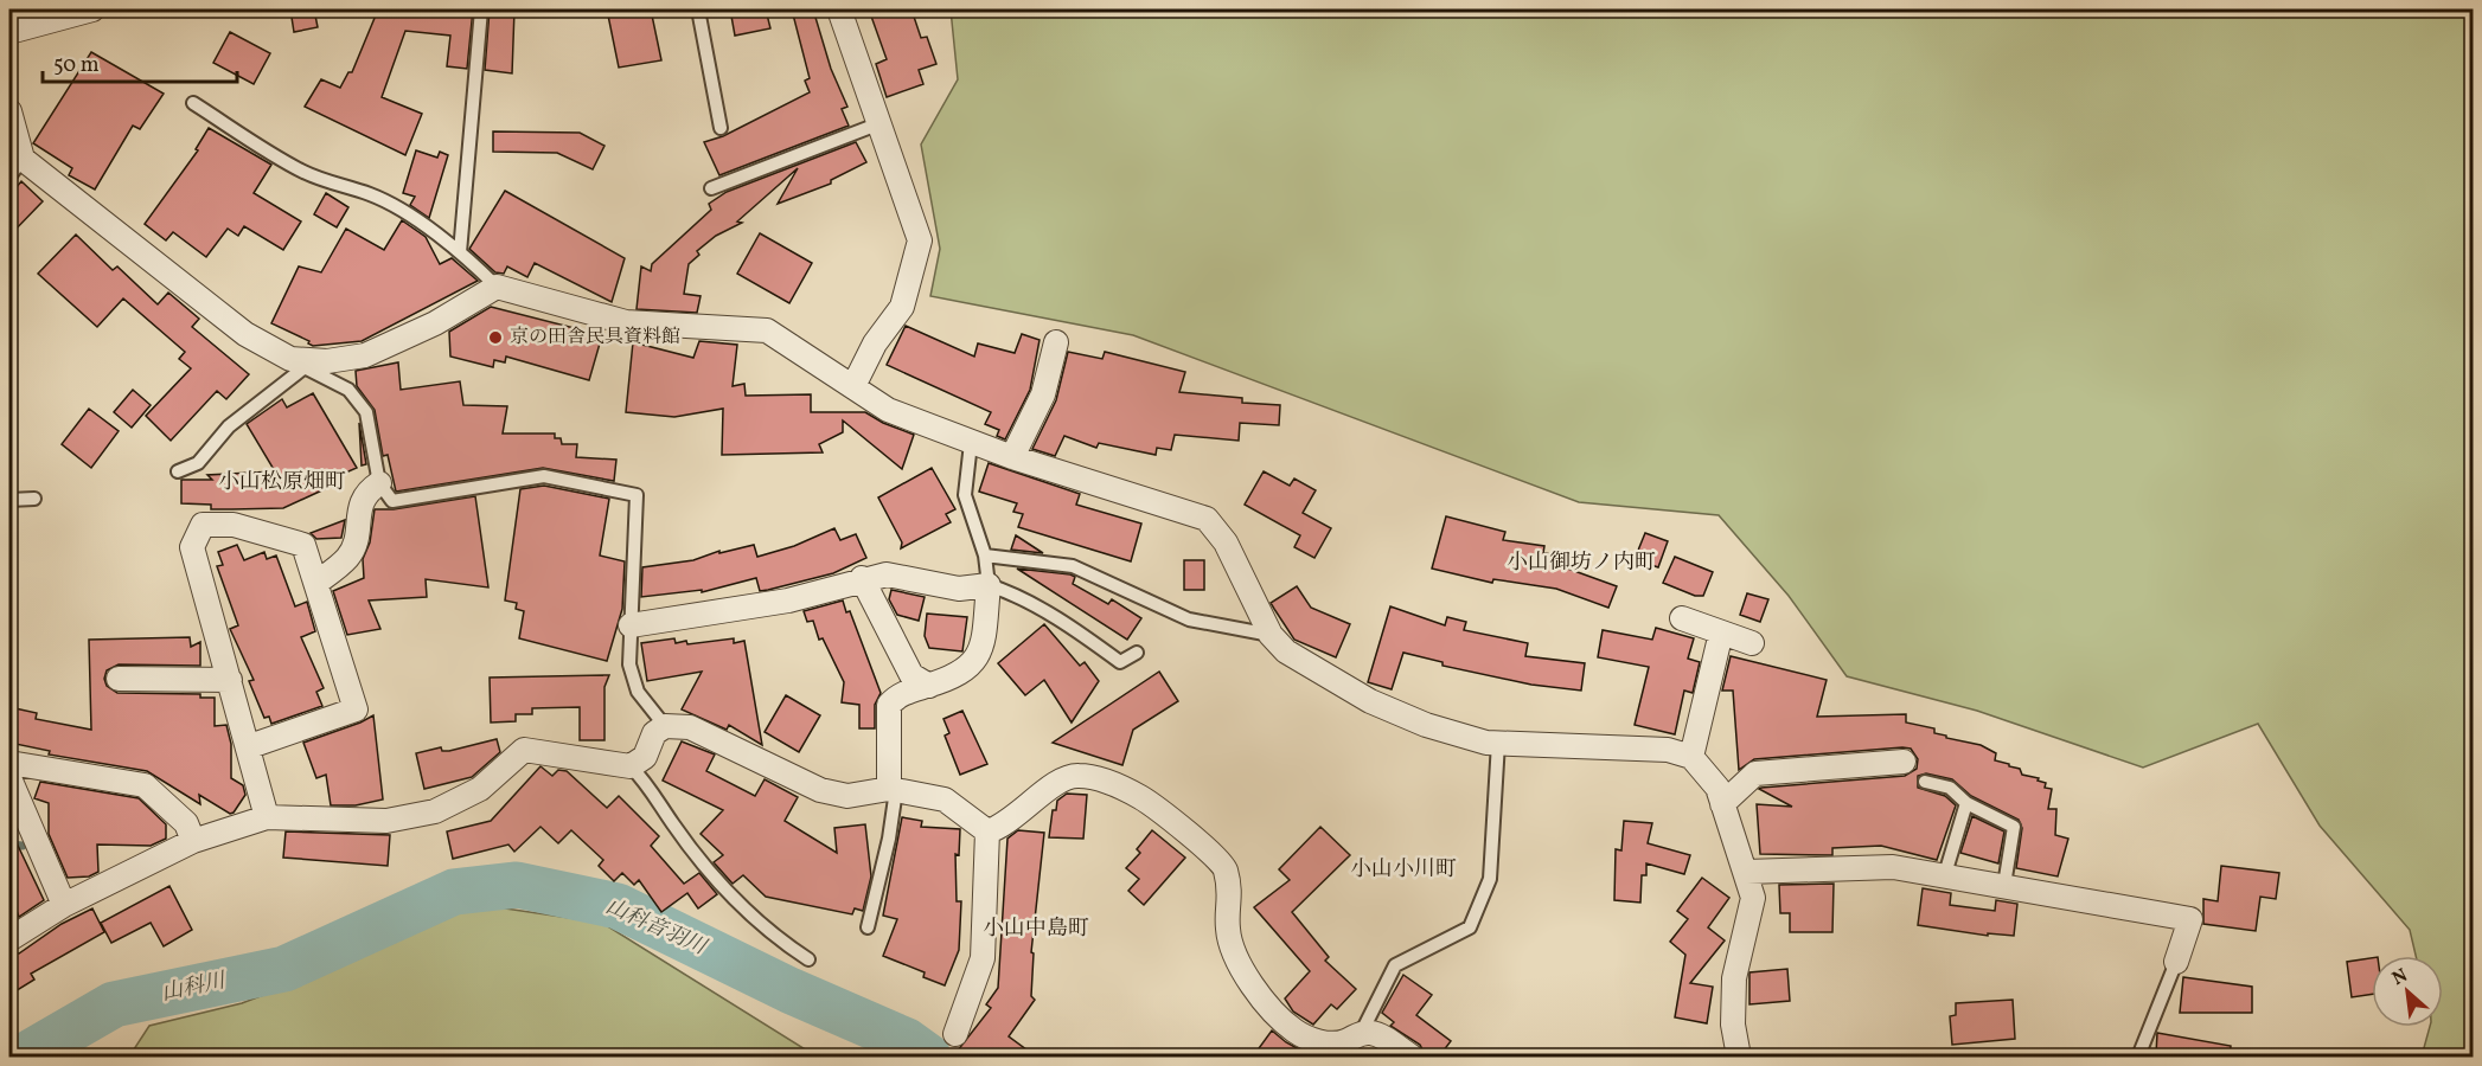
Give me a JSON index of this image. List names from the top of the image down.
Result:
{
  "districts": [
    "小山松原畑町",
    "小山御坊ノ内町",
    "小山小川町",
    "小山中島町"
  ],
  "water": ["山科音羽川", "山科川"],
  "places": ["京の田舎民具資料館"],
  "scale_bar": "50 m",
  "north": "top left"
}
